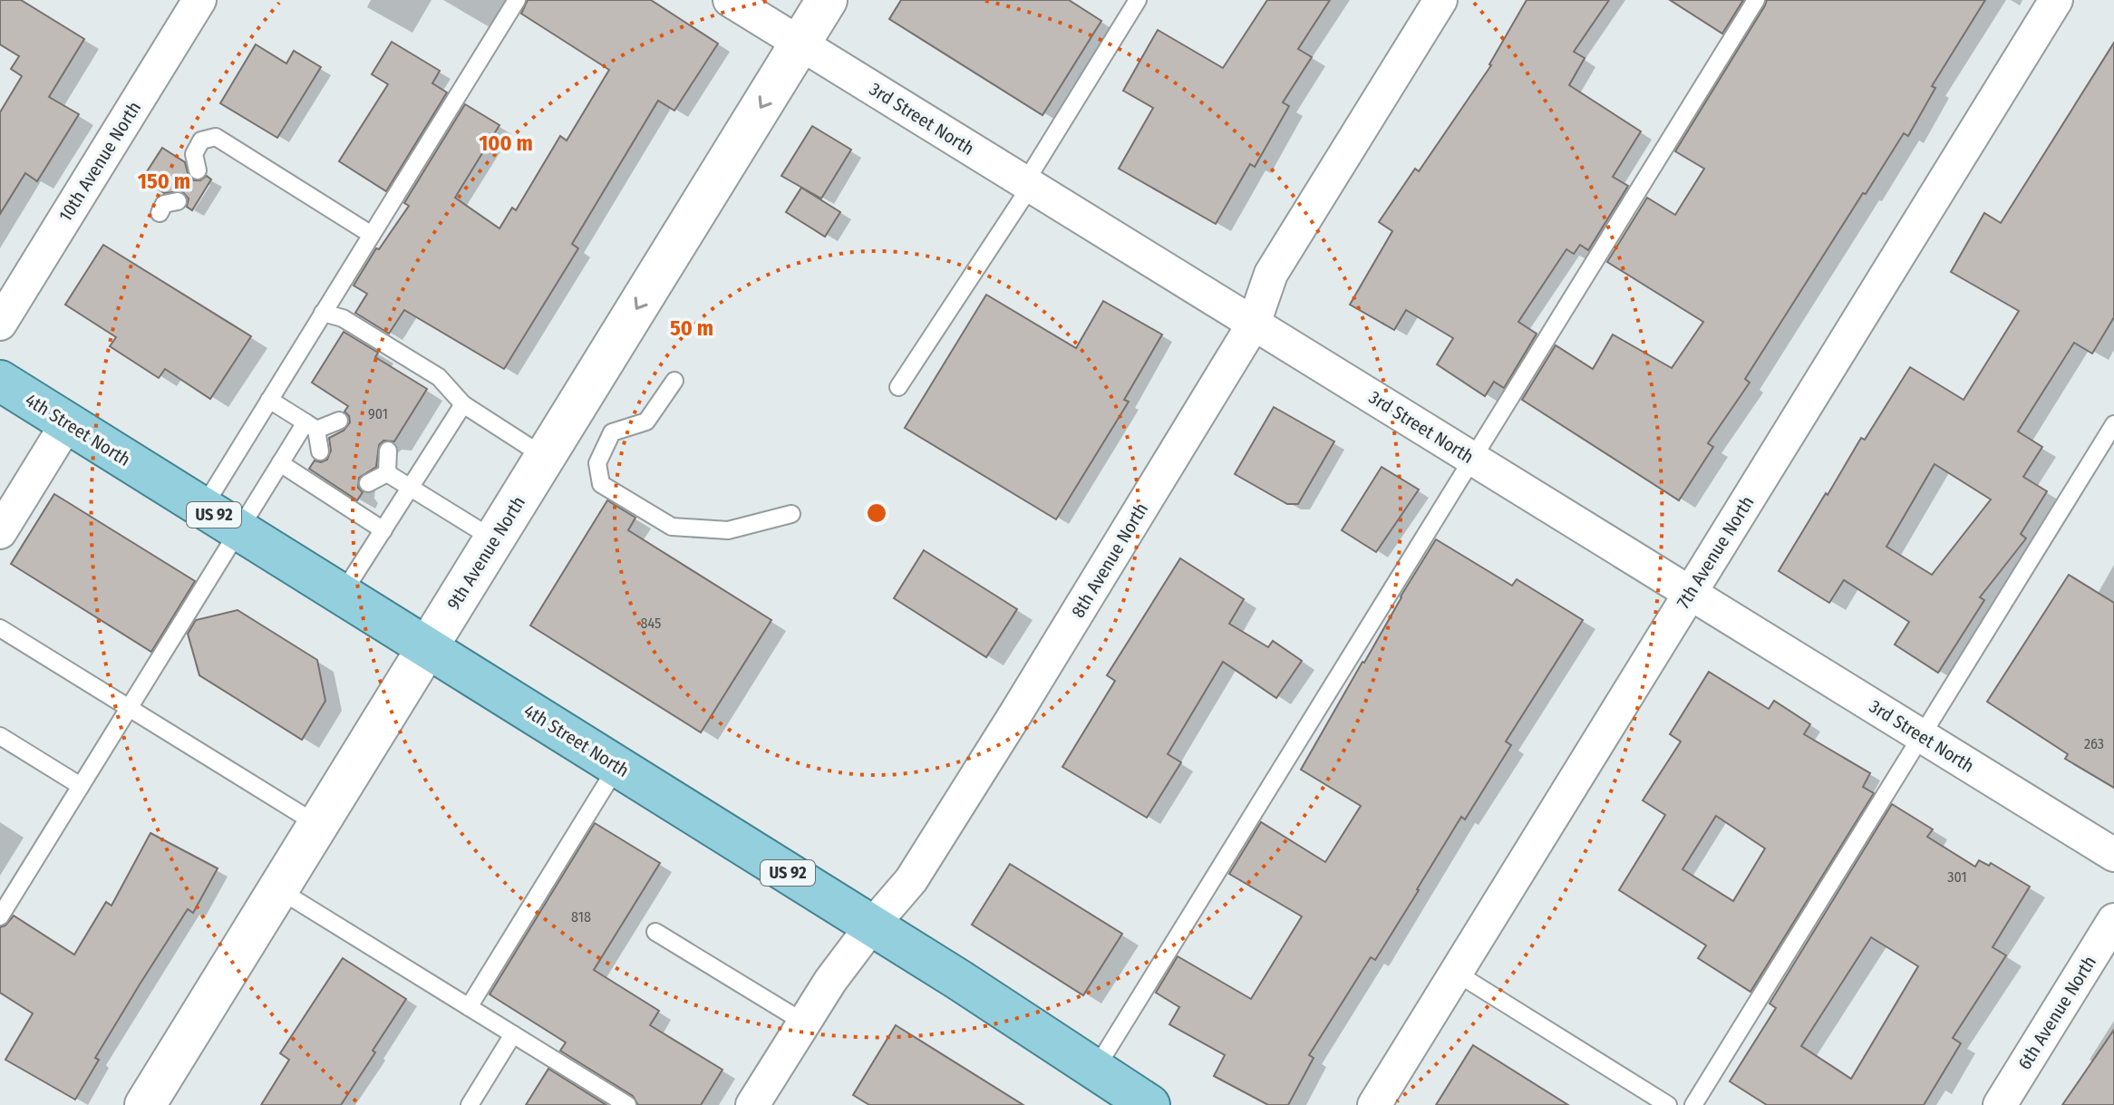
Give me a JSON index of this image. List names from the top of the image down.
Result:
{
  "streets": {
    "main road": ["4th Street North", "US 92"],
    "street": [
      "3rd Street North",
      "10th Avenue North",
      "7th Avenue North",
      "9th Avenue North",
      "8th Avenue North",
      "6th Avenue North"
    ]
  },
  "crossings": [
    ["3rd Street North", "7th Avenue North"],
    ["3rd Street North", "9th Avenue North"],
    ["3rd Street North", "8th Avenue North"],
    ["4th Street North", "9th Avenue North"],
    ["4th Street North", "8th Avenue North"]
  ],
  "one_way": ["9th Avenue North"],
  "house_numbers": [
    "901",
    "845",
    "263",
    "301",
    "818"
  ],
  "rings": ["100 m", "150 m", "50 m"]
}
